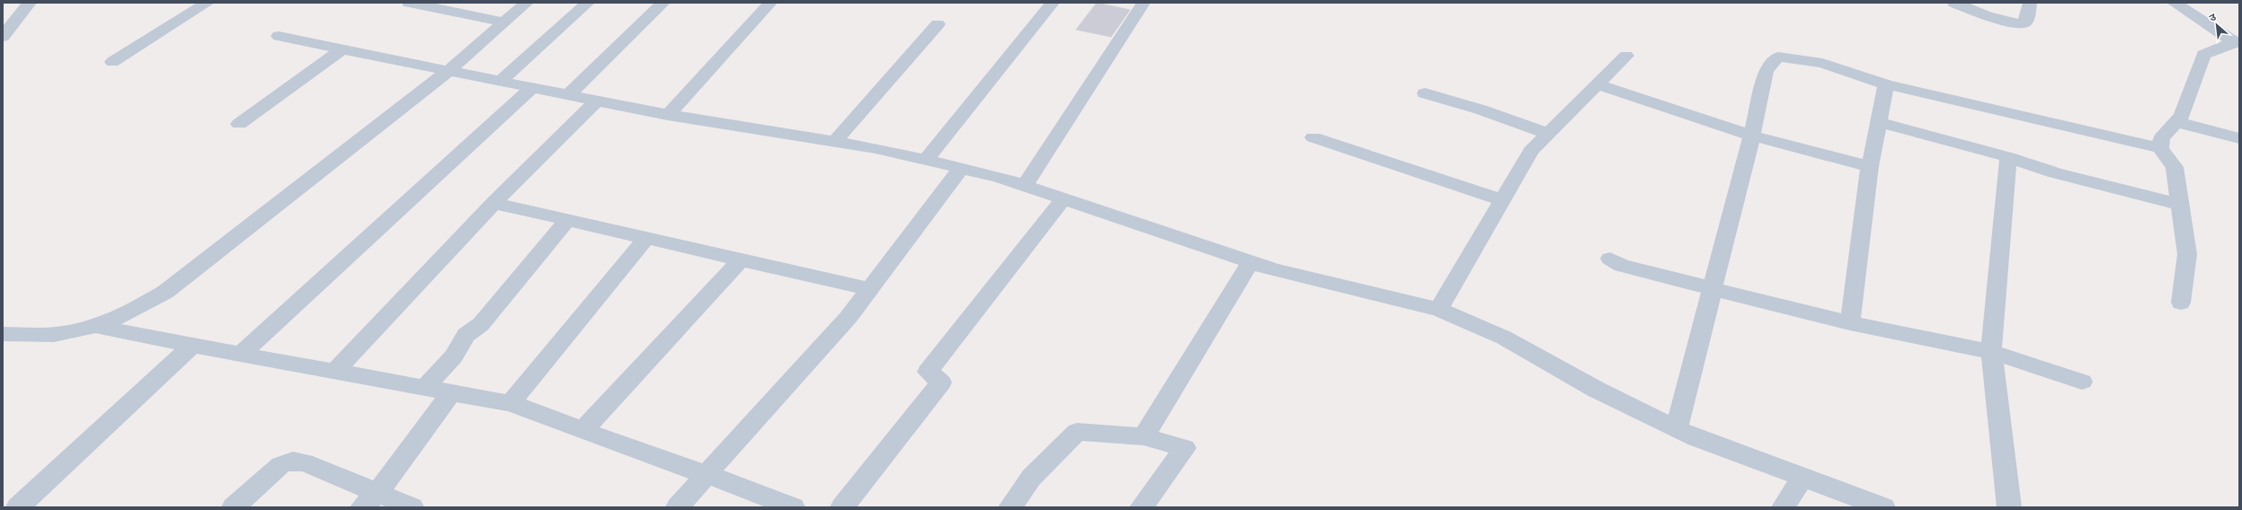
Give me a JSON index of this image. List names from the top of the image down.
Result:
{
  "north": "top left"
}
